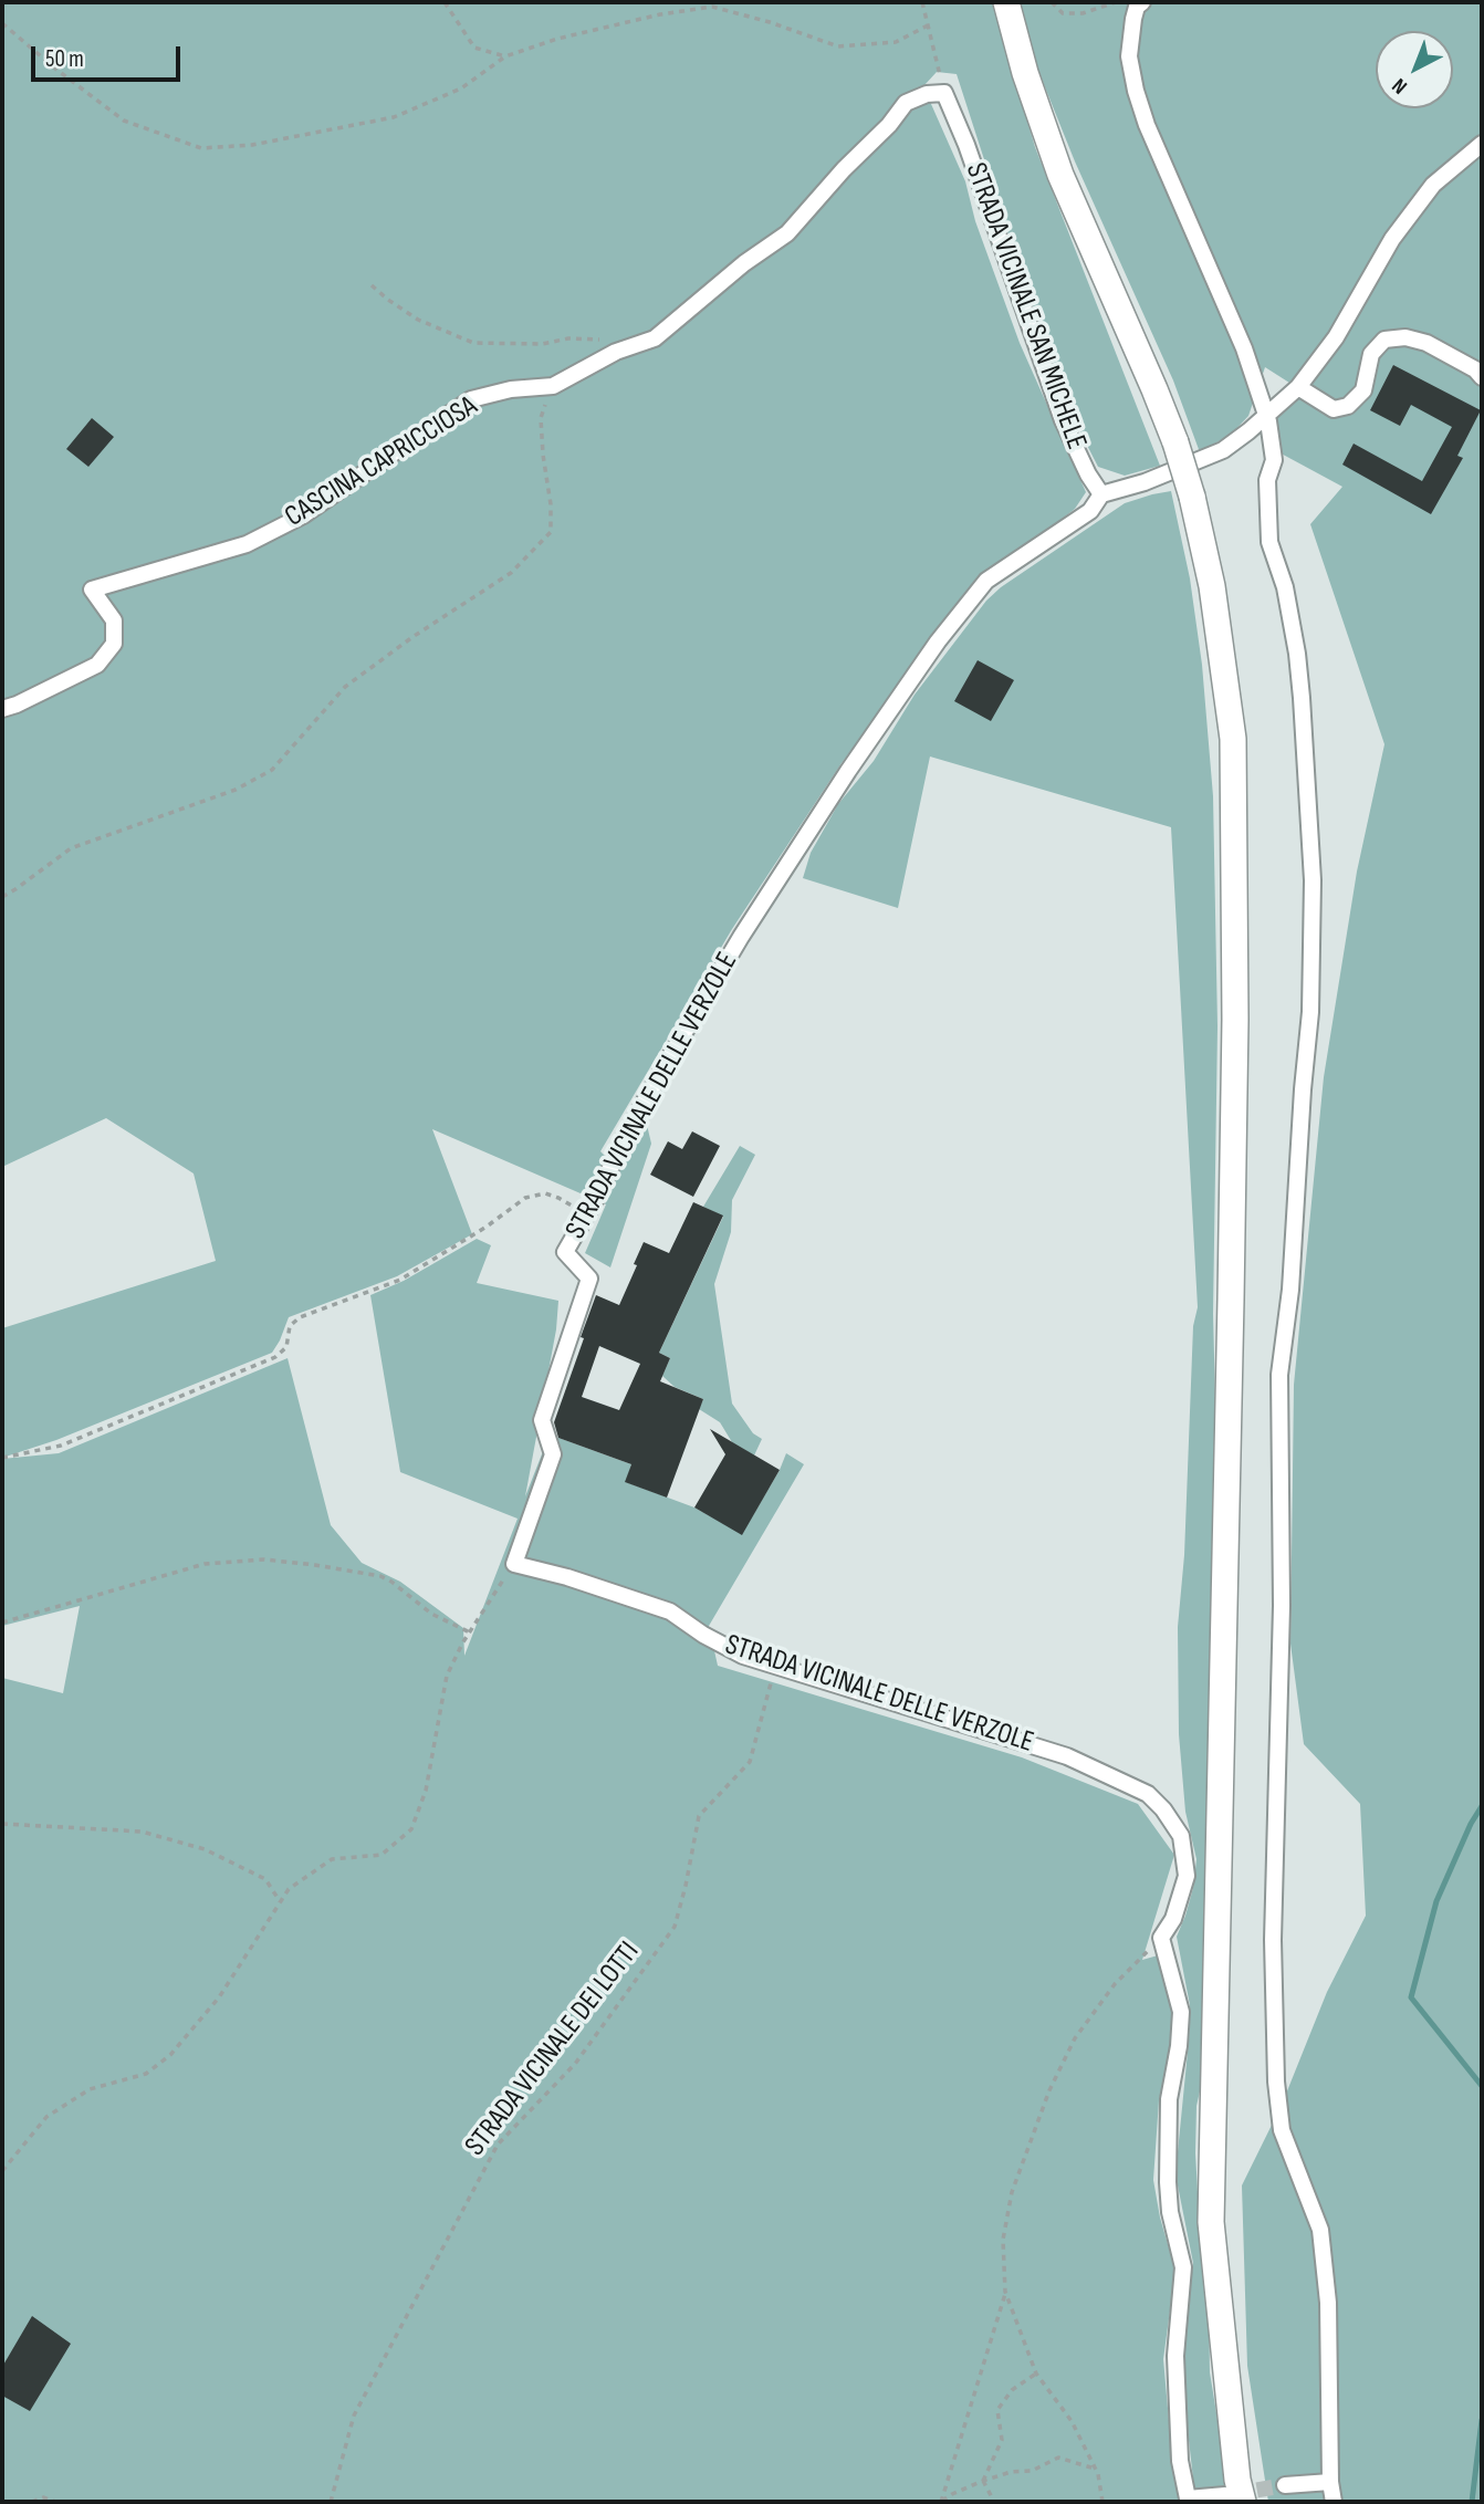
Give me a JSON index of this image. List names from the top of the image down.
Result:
{
  "streets": {
    "street": ["STRADA VICINALE SAN MICHELE", "CASCINA CAPRICCIOSA", "STRADA VICINALE DELLE VERZOLE"],
    "path": ["STRADA VICINALE DEI LOTTI"]
  },
  "crossings": [
    ["STRADA VICINALE SAN MICHELE", "CASCINA CAPRICCIOSA"],
    ["STRADA VICINALE SAN MICHELE", "STRADA VICINALE DELLE VERZOLE"],
    ["STRADA VICINALE DELLE VERZOLE", "STRADA VICINALE DEI LOTTI"]
  ],
  "scale_bar": "50 m",
  "north": "bottom left"
}
